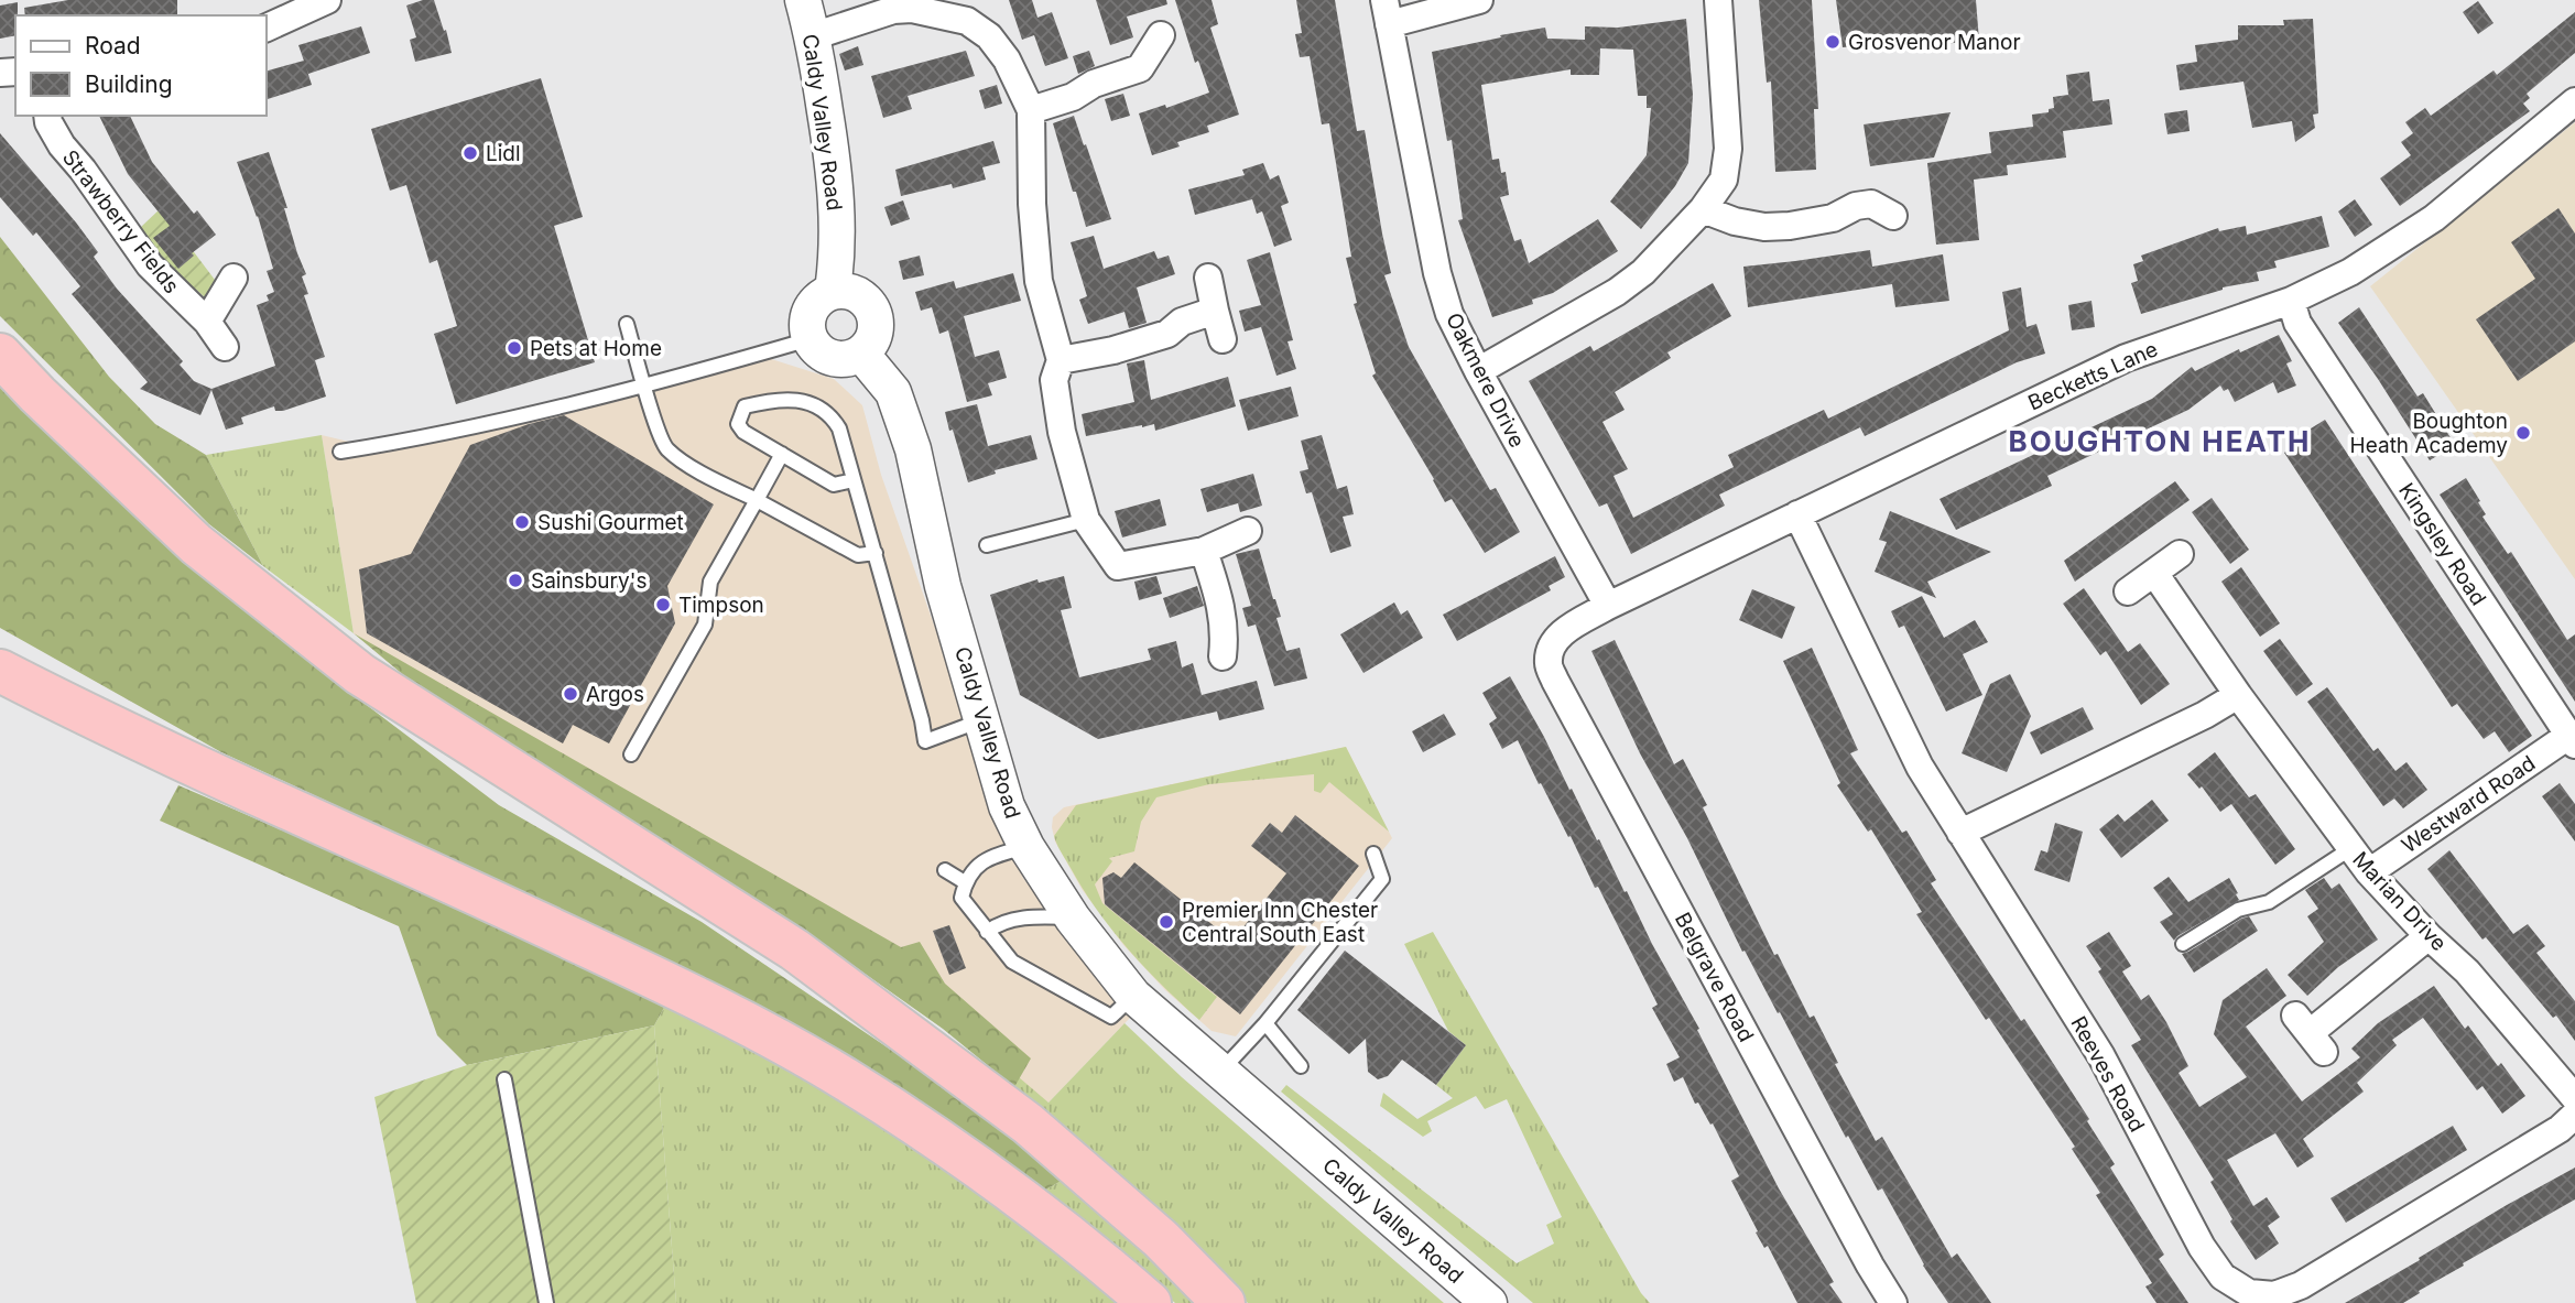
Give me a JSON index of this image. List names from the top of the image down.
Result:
{
  "streets": {
    "street": [
      "Caldy Valley Road",
      "Strawberry Fields",
      "Becketts Lane",
      "Oakmere Drive",
      "Kingsley Road",
      "Westward Road",
      "Marian Drive",
      "Belgrave Road",
      "Reeves Road"
    ]
  },
  "crossings": [
    ["Becketts Lane", "Oakmere Drive"],
    ["Becketts Lane", "Kingsley Road"],
    ["Becketts Lane", "Belgrave Road"],
    ["Becketts Lane", "Reeves Road"],
    ["Kingsley Road", "Westward Road"],
    ["Westward Road", "Marian Drive"]
  ],
  "districts": ["BOUGHTON HEATH"],
  "places": [
    "Grosvenor Manor",
    "Lidl",
    "Pets at Home",
    "Boughton Heath Academy",
    "Sushi Gourmet",
    "Sainsbury's",
    "Timpson",
    "Argos",
    "Premier Inn Chester Central South East"
  ],
  "legend": ["Road", "Building"]
}
